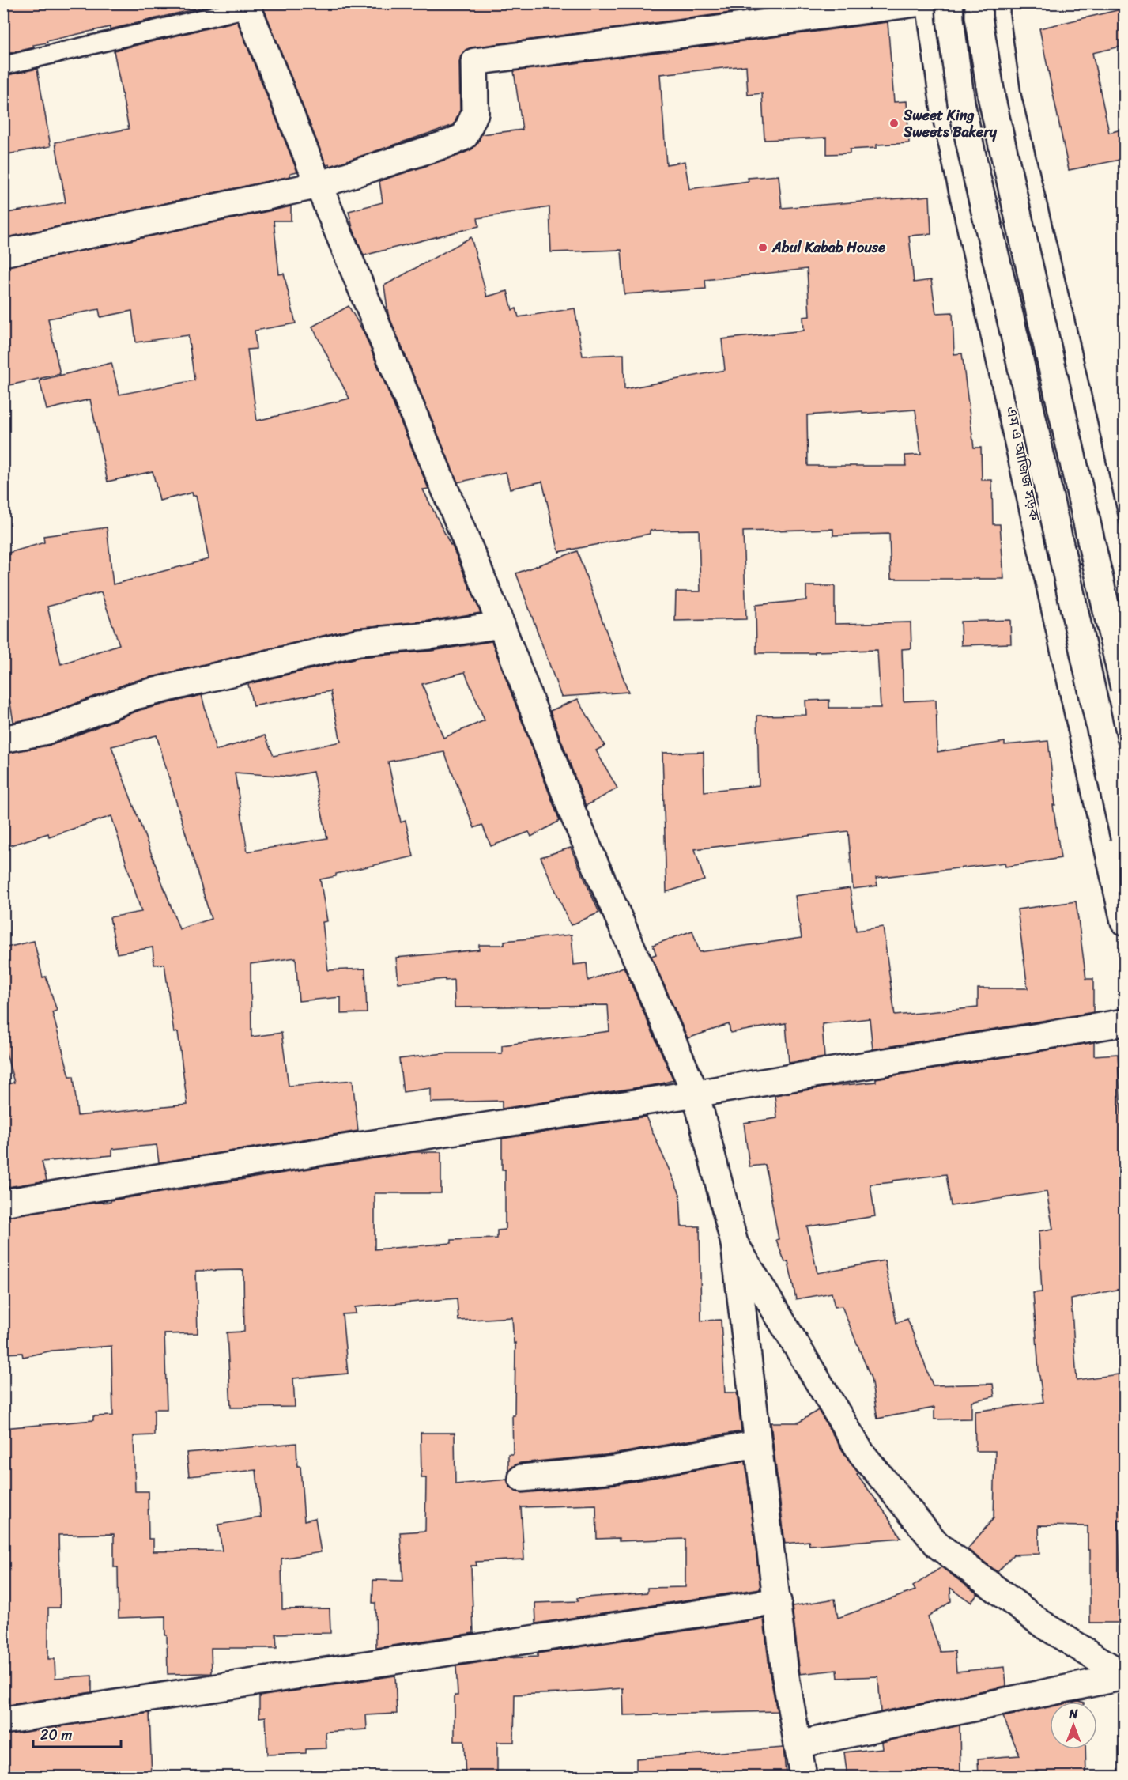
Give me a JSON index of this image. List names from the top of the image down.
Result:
{
  "streets": {
    "main road": ["এম এ আজিজ সড়ক"]
  },
  "places": ["Sweet King Sweets Bakery", "Abul Kabab House"],
  "scale_bar": "20 m",
  "north": "top"
}
